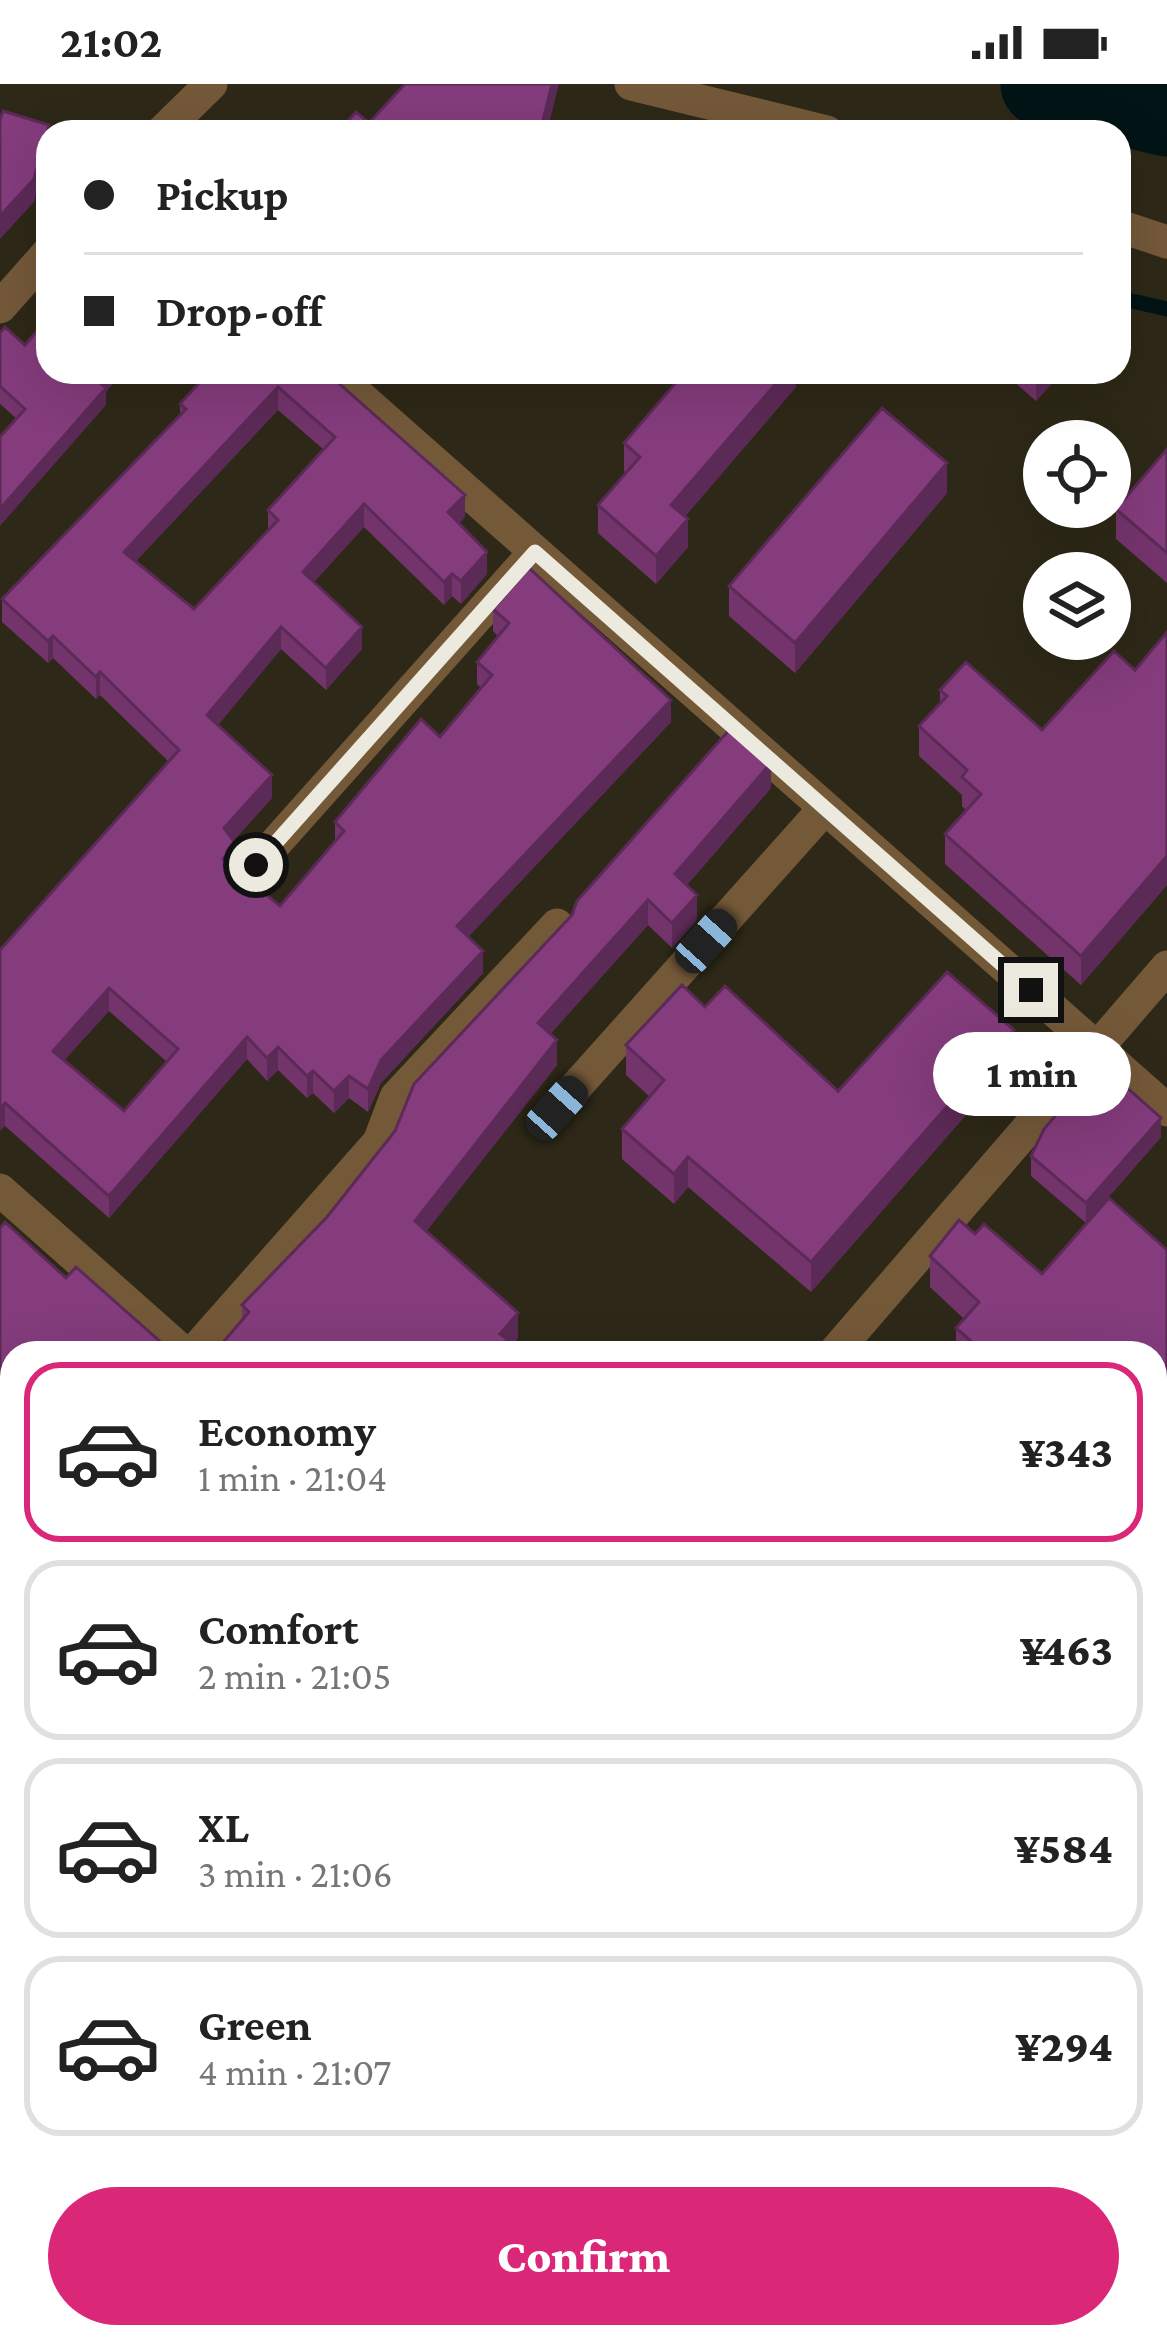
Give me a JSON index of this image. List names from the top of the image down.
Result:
{
  "page": {
    "status": "21:02",
    "banner": ["Pickup", "Drop-off"],
    "bubble": "1 min",
    "list": [
      {
        "name": "Economy",
        "note": "1 min · 21:04",
        "value": "¥343"
      },
      {
        "name": "Comfort",
        "note": "2 min · 21:05",
        "value": "¥463"
      },
      {
        "name": "XL",
        "note": "3 min · 21:06",
        "value": "¥584"
      },
      {
        "name": "Green",
        "note": "4 min · 21:07",
        "value": "¥294"
      }
    ],
    "buttons": "Confirm"
  }
}
